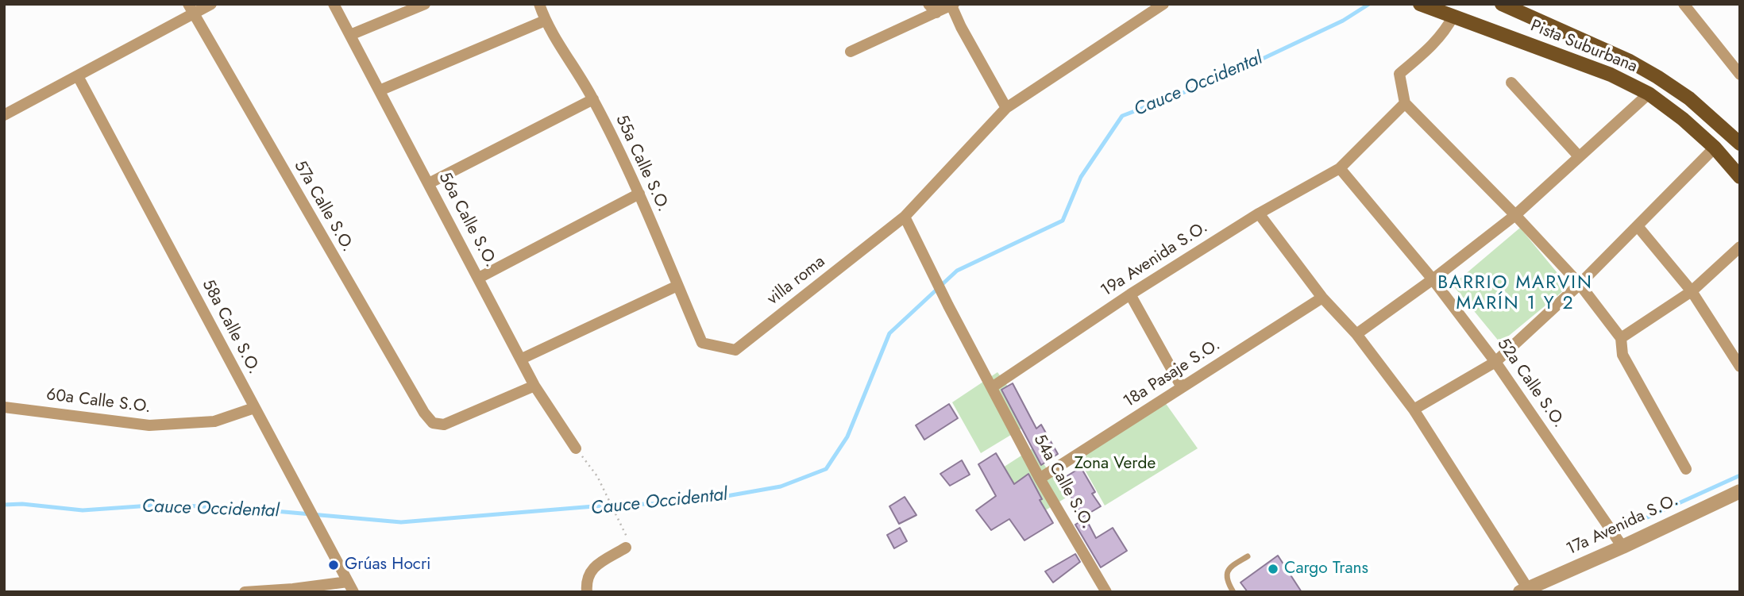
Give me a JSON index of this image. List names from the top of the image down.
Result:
{
  "streets": {
    "main road": ["Pista Suburbana"],
    "street": [
      "55a Calle S.O.",
      "57a Calle S.O.",
      "56a Calle S.O.",
      "19a Avenida S.O.",
      "villa roma",
      "58a Calle S.O.",
      "18a Pasaje S.O.",
      "52a Calle S.O.",
      "60a Calle S.O.",
      "54a Calle S.O.",
      "17a Avenida S.O."
    ]
  },
  "crossings": [
    ["55a Calle S.O.", "villa roma"],
    ["57a Calle S.O.", "56a Calle S.O."],
    ["19a Avenida S.O.", "52a Calle S.O."],
    ["19a Avenida S.O.", "54a Calle S.O."],
    ["58a Calle S.O.", "60a Calle S.O."],
    ["18a Pasaje S.O.", "54a Calle S.O."],
    ["52a Calle S.O.", "17a Avenida S.O."]
  ],
  "districts": ["BARRIO MARVIN MARÍN 1 Y 2"],
  "water": ["Cauce Occidental"],
  "parks": ["Zona Verde"],
  "places": ["Grúas Hocri", "Cargo Trans"]
}
